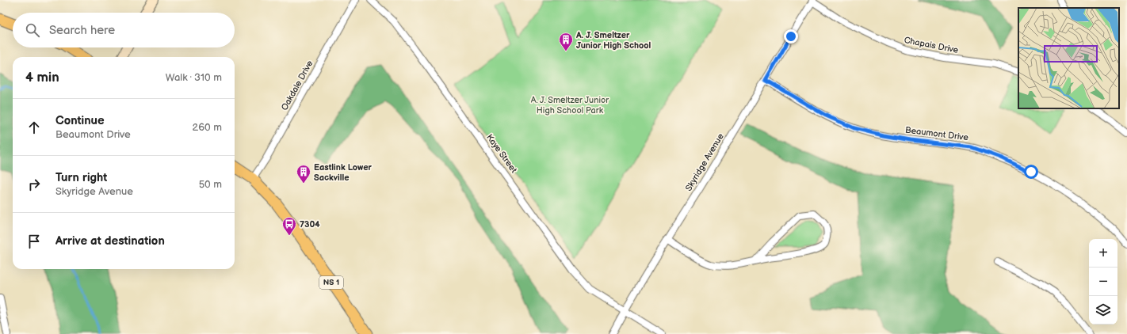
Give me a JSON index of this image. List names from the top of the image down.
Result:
{
  "streets": {
    "main road": ["NS 1"],
    "street": [
      "Chapais Drive",
      "Oakdale Drive",
      "Beaumont Drive",
      "Kaye Street",
      "Skyridge Avenue"
    ]
  },
  "crossings": [
    ["Chapais Drive", "Skyridge Avenue"],
    ["Oakdale Drive", "NS 1"],
    ["Beaumont Drive", "Skyridge Avenue"],
    ["Kaye Street", "Skyridge Avenue"]
  ],
  "parks": ["A. J. Smeltzer Junior High School Park"],
  "places": {
    "building": ["A. J. Smeltzer Junior High School", "Eastlink Lower Sackville"],
    "bus stop": ["7304"]
  },
  "page": {
    "search": "Search here",
    "heading": ["4 min", "Walk · 310 m"],
    "list": [
      ["Continue", "Beaumont Drive", "260 m"],
      ["Turn right", "Skyridge Avenue", "50 m"],
      "Arrive at destination"
    ],
    "map_buttons": ["+", "−"]
  }
}
